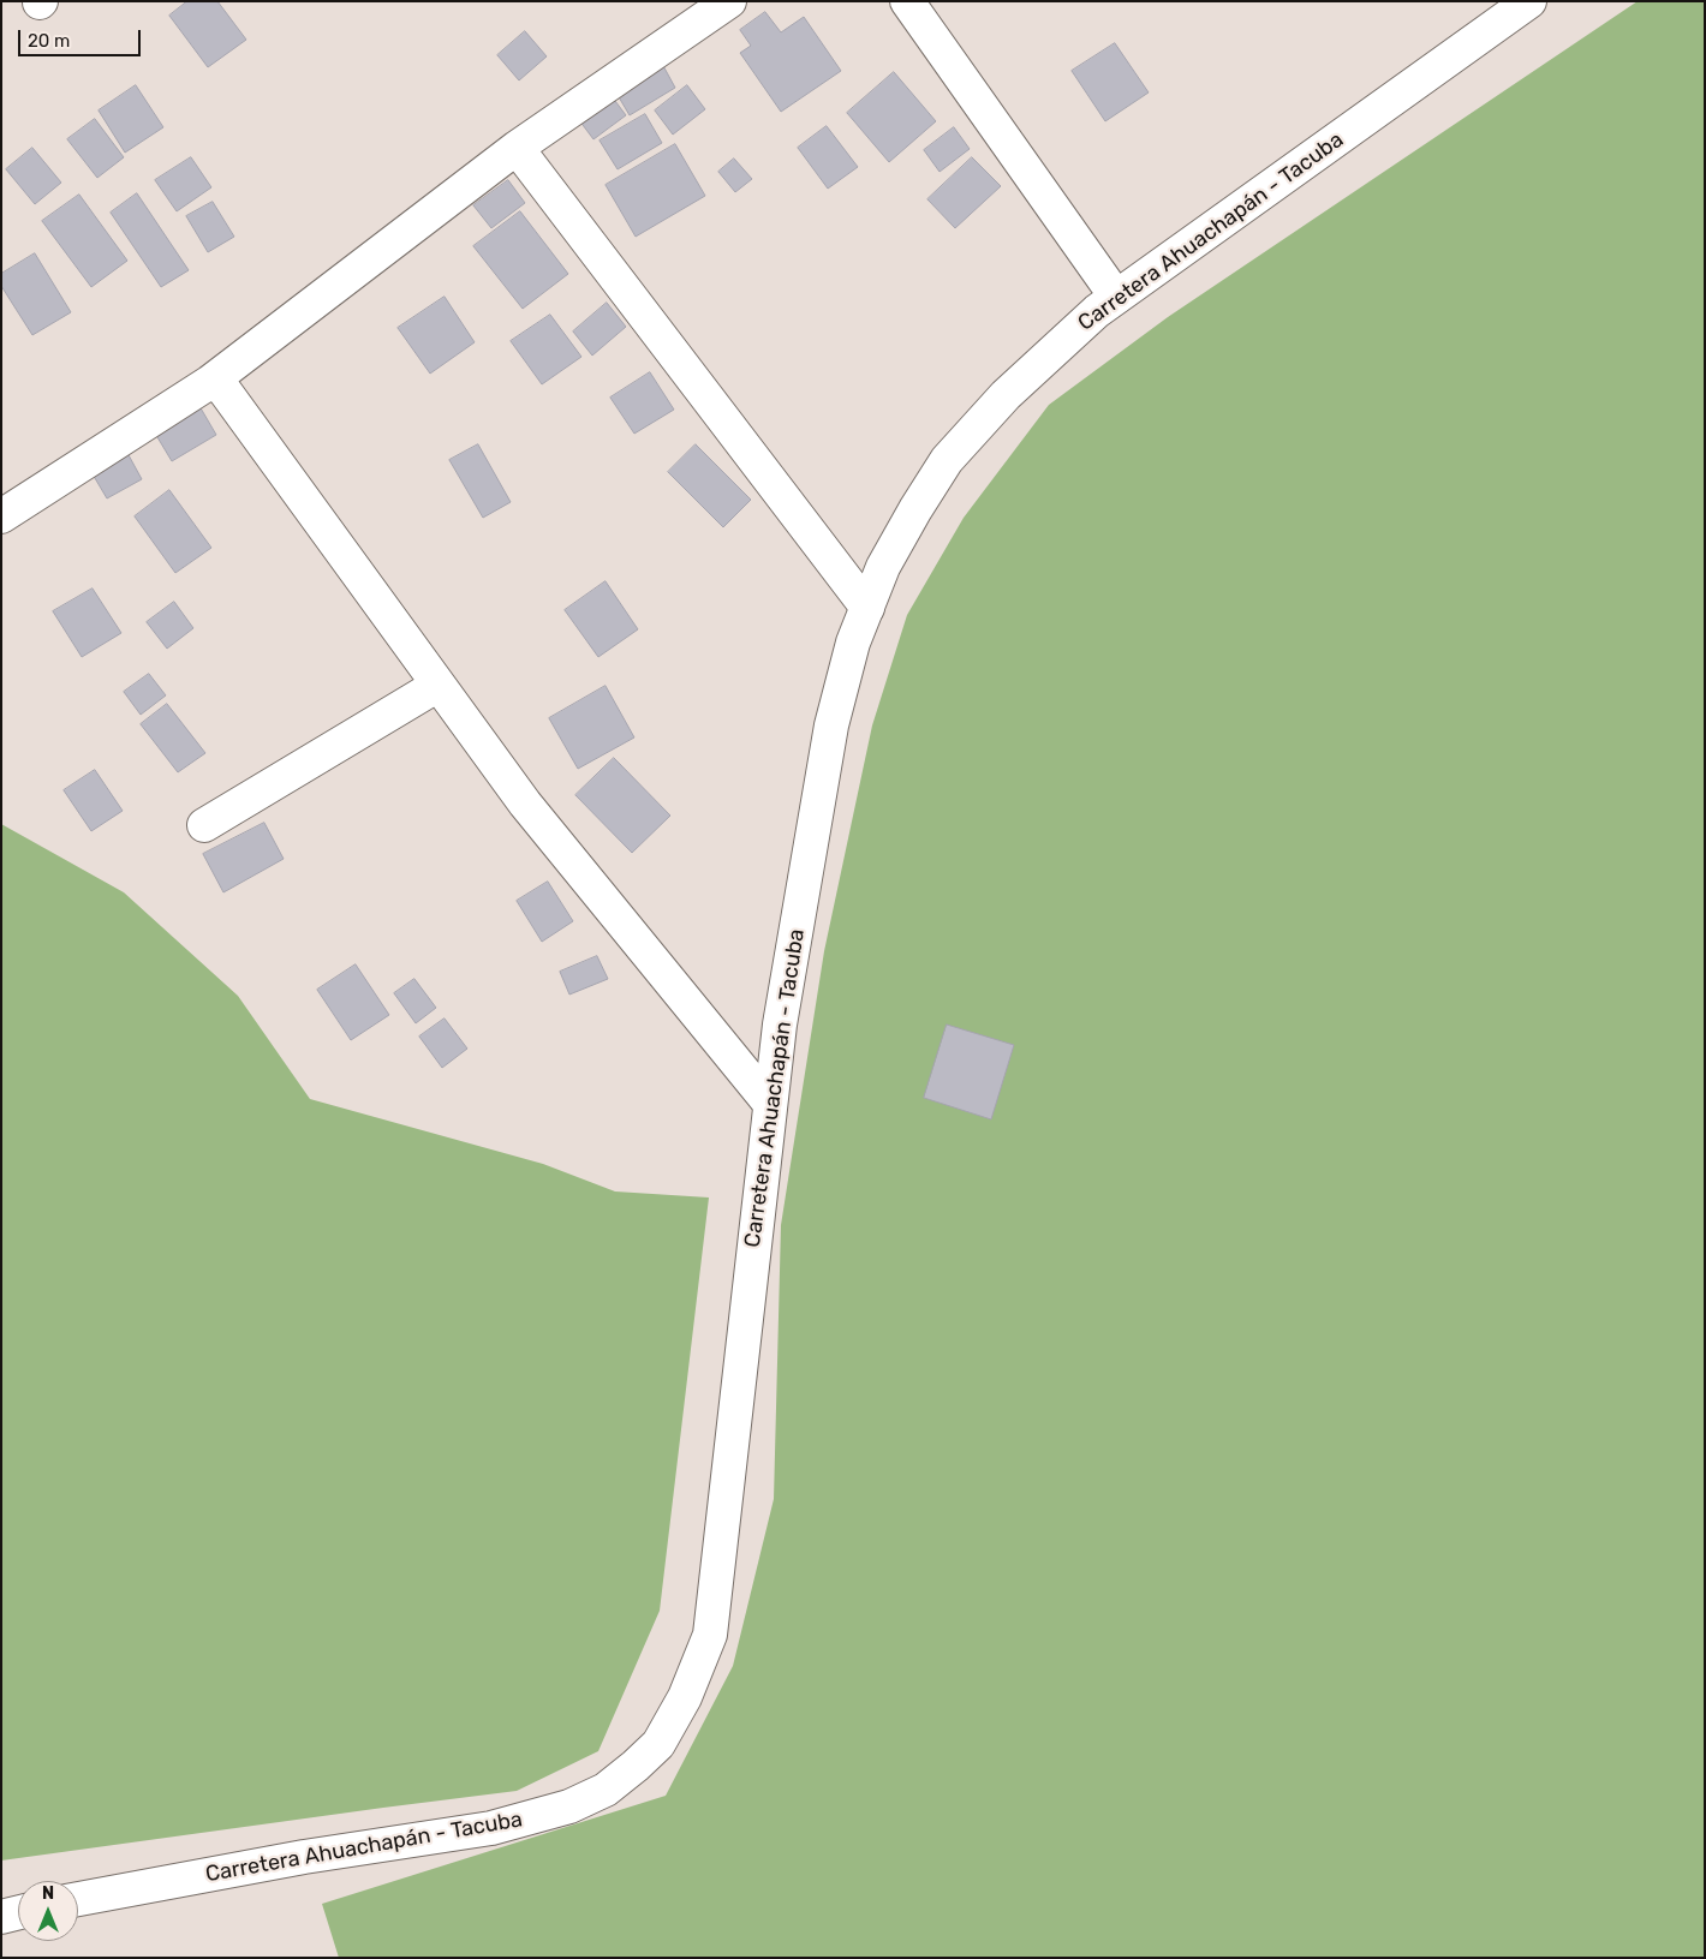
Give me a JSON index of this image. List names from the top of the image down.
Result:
{
  "streets": {
    "street": ["Carretera Ahuachapán - Tacuba"]
  },
  "scale_bar": "20 m",
  "north": "top"
}
